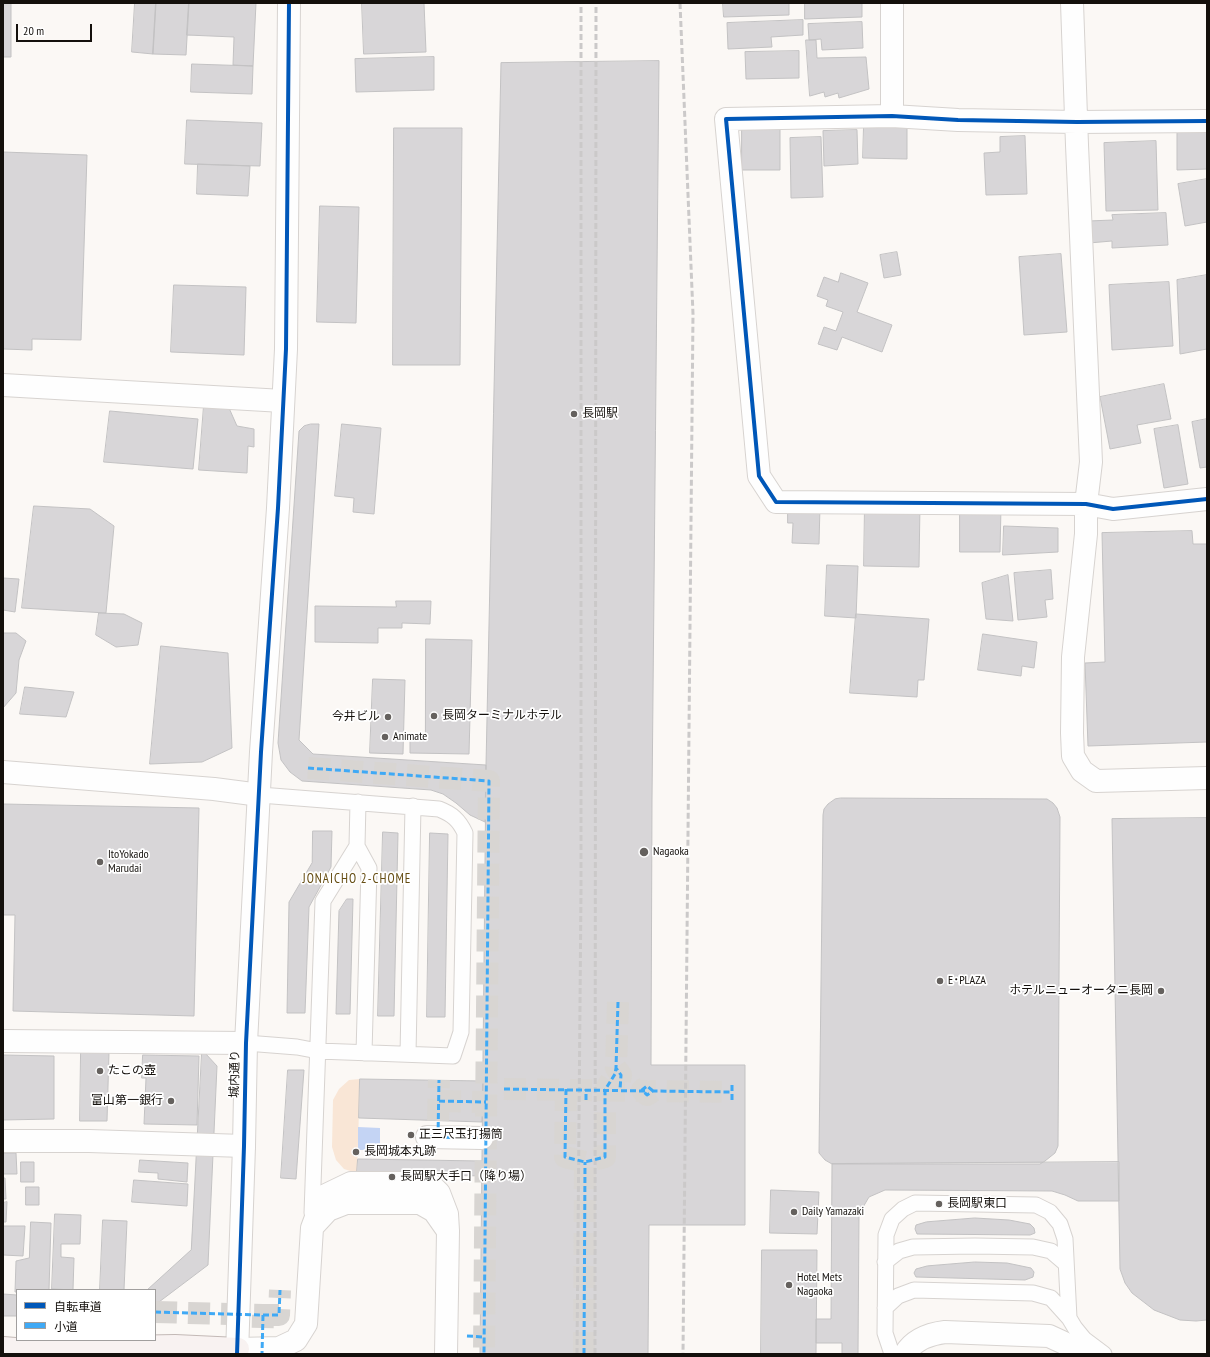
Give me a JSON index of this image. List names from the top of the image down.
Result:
{
  "streets": {
    "street": ["城内通り"]
  },
  "districts": ["JONAICHO 2-CHOME"],
  "places": [
    "長岡駅",
    "長岡ターミナルホテル",
    "今井ビル",
    "Animate",
    "Nagaoka",
    "ItoYokado Marudai",
    "E･PLAZA",
    "ホテルニューオータニ長岡",
    "たこの壺",
    "富山第一銀行",
    "正三尺玉打揚筒",
    "長岡城本丸跡",
    "長岡駅大手口（降り場）",
    "長岡駅東口",
    "Daily Yamazaki",
    "Hotel Mets Nagaoka"
  ],
  "legend": ["自転車道", "小道"],
  "scale_bar": "20 m"
}
